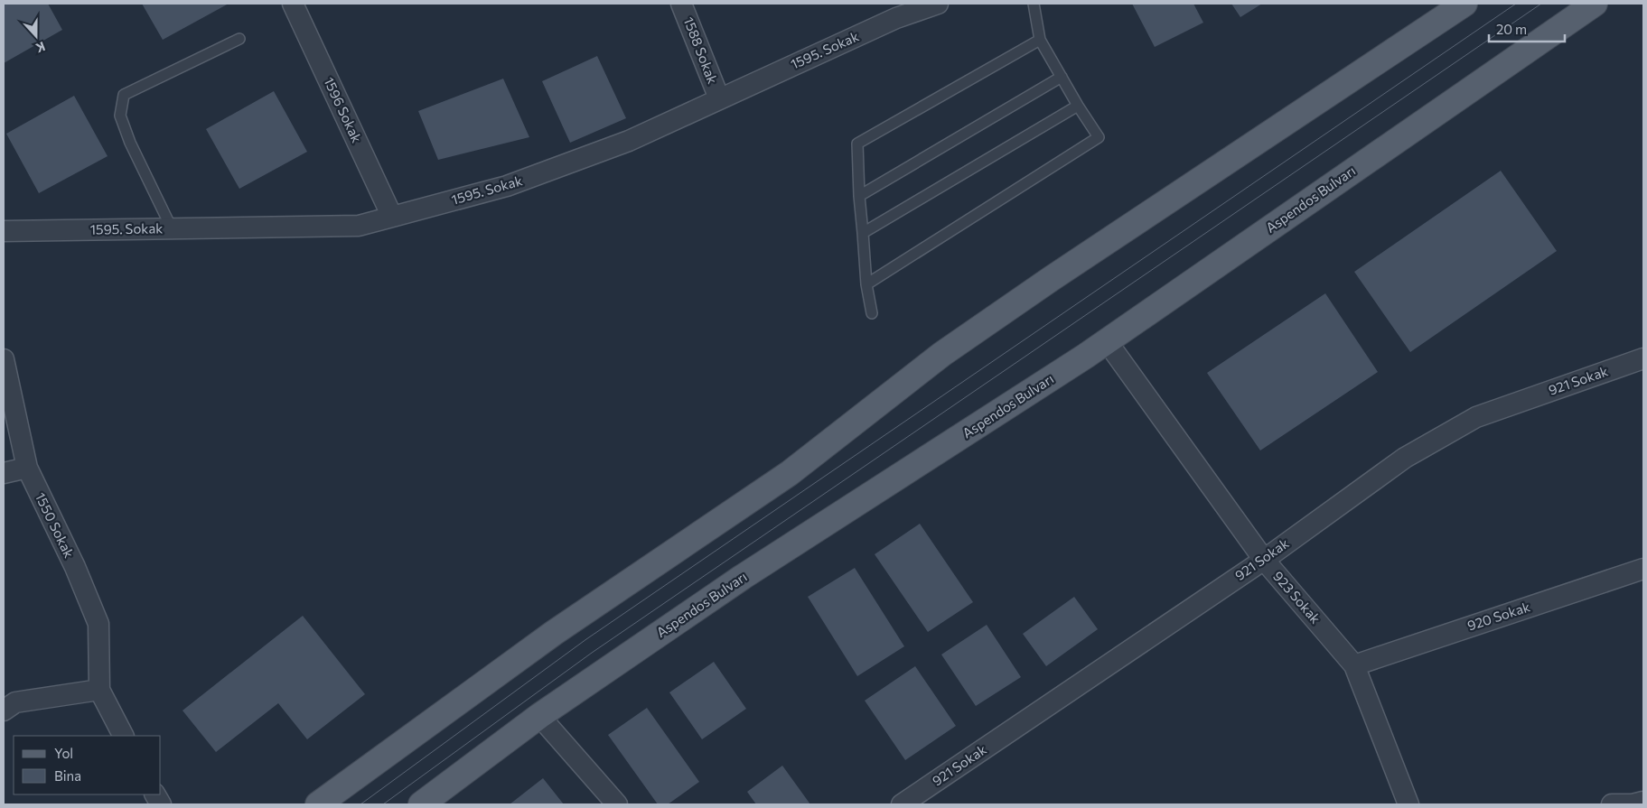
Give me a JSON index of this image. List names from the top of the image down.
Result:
{
  "streets": {
    "main road": ["Aspendos Bulvarı"],
    "street": [
      "1588 Sokak",
      "1595. Sokak",
      "1596 Sokak",
      "921 Sokak",
      "1550 Sokak",
      "923 Sokak",
      "920 Sokak"
    ]
  },
  "crossings": [
    ["1588 Sokak", "1595. Sokak"],
    ["1595. Sokak", "1596 Sokak"],
    ["Aspendos Bulvarı", "923 Sokak"],
    ["921 Sokak", "923 Sokak"],
    ["923 Sokak", "920 Sokak"]
  ],
  "legend": ["Yol", "Bina"],
  "scale_bar": "20 m",
  "north": "bottom"
}
